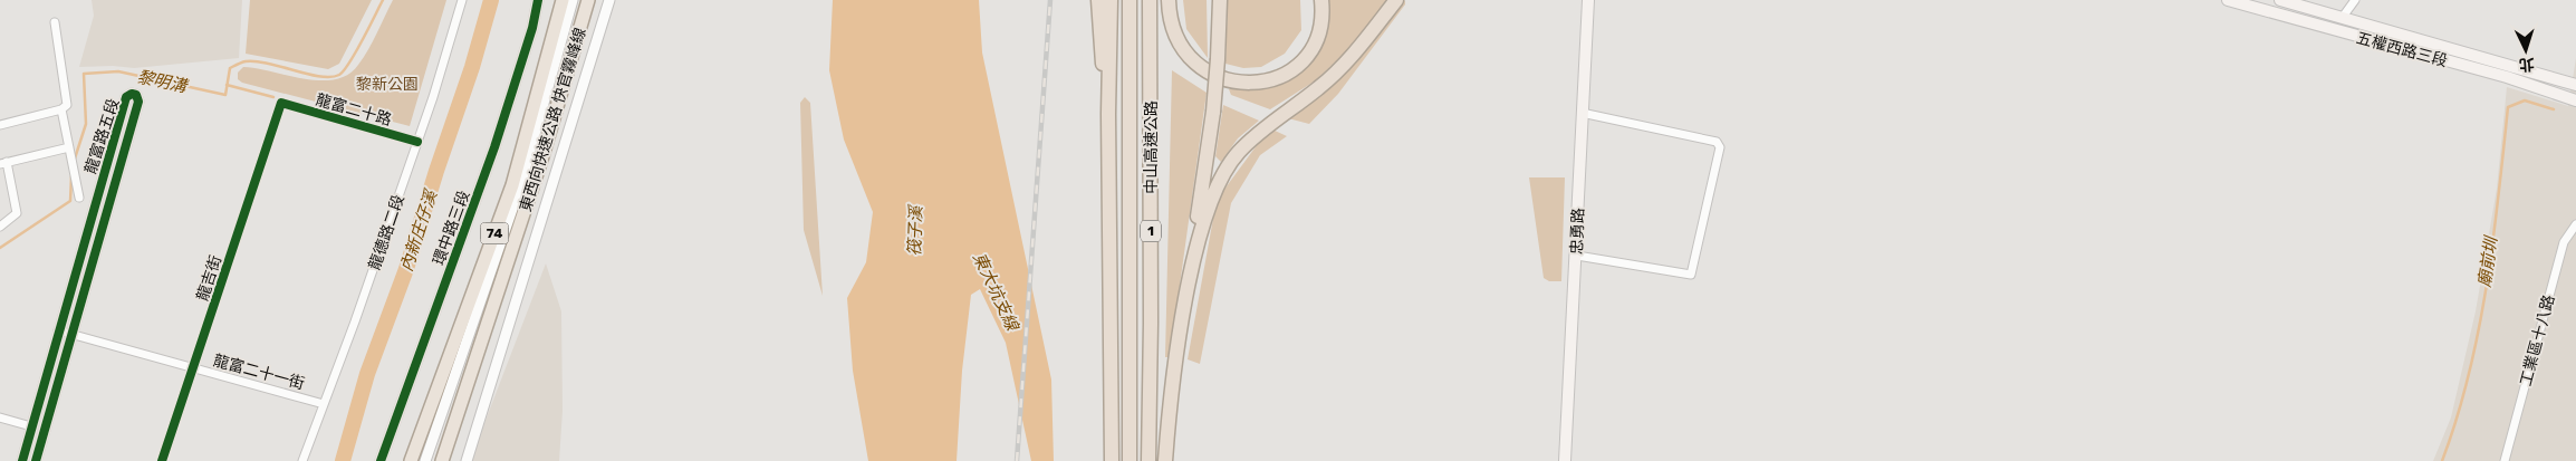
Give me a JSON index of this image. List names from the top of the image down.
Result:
{
  "streets": {
    "highway": [
      "東西向快速公路 快官霧峰線",
      "中山高速公路",
      "1",
      "74"
    ],
    "main road": ["五權西路三段", "忠勇路"],
    "street": [
      "龍富二十路",
      "龍富路五段",
      "環中路三段",
      "龍德路二段",
      "龍吉街",
      "工業區十八路",
      "龍富二十一街"
    ]
  },
  "crossings": [
    ["龍富二十路", "龍德路二段"],
    ["龍富二十路", "龍吉街"],
    ["龍富路五段", "龍富二十一街"],
    ["龍德路二段", "龍富二十一街"],
    ["龍吉街", "龍富二十一街"]
  ],
  "water": [
    "黎明溝",
    "內新庄仔溪",
    "筏子溪",
    "廟前圳",
    "東大坑支線"
  ],
  "parks": ["黎新公園"],
  "north": "bottom"
}
